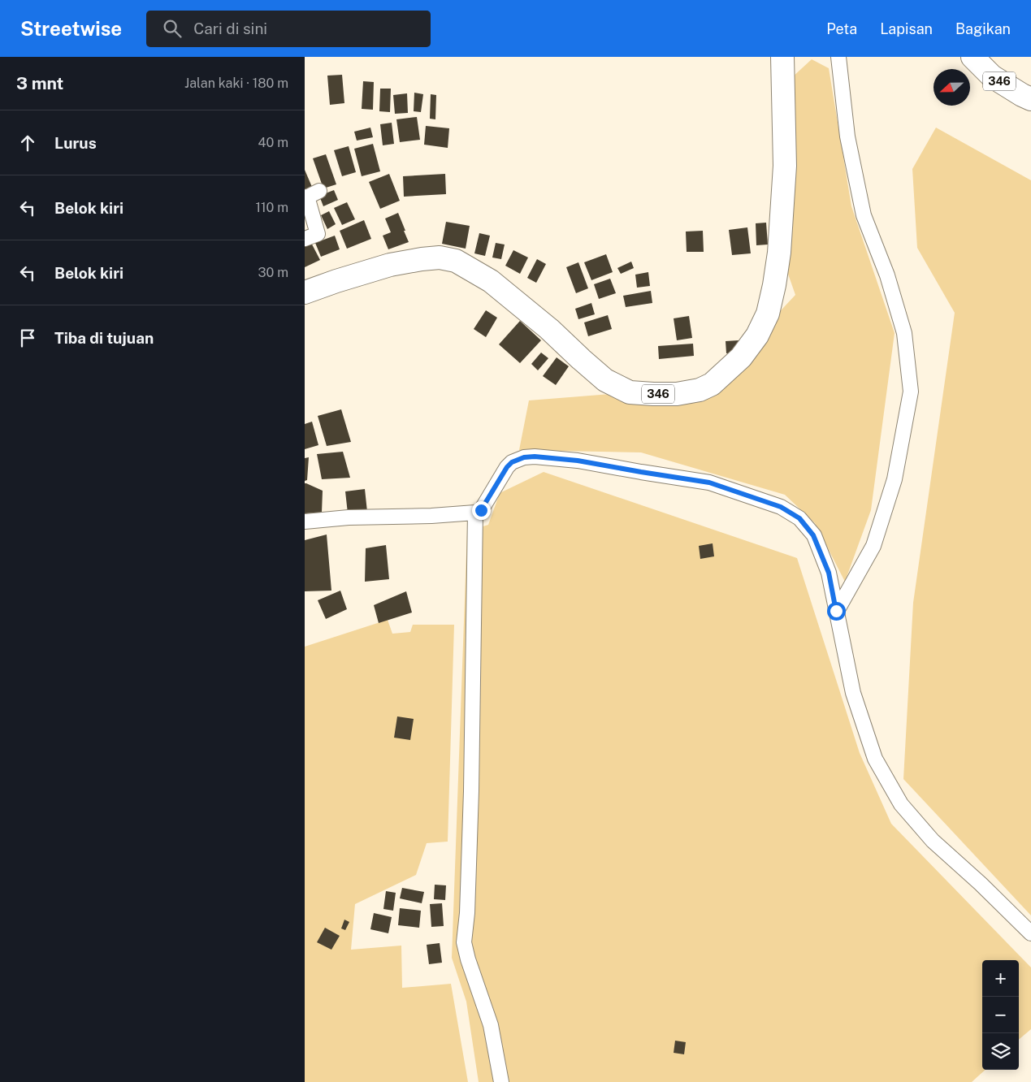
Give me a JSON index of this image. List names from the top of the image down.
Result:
{
  "streets": {
    "main road": ["346"]
  },
  "north": "left",
  "page": {
    "header": "Streetwise",
    "search": "Cari di sini",
    "nav": ["Peta", "Lapisan", "Bagikan"],
    "heading": ["3 mnt", "Jalan kaki · 180 m"],
    "list": [
      ["Lurus", "40 m"],
      ["Belok kiri", "110 m"],
      ["Belok kiri", "30 m"],
      "Tiba di tujuan"
    ],
    "map_buttons": ["+", "−"]
  }
}
